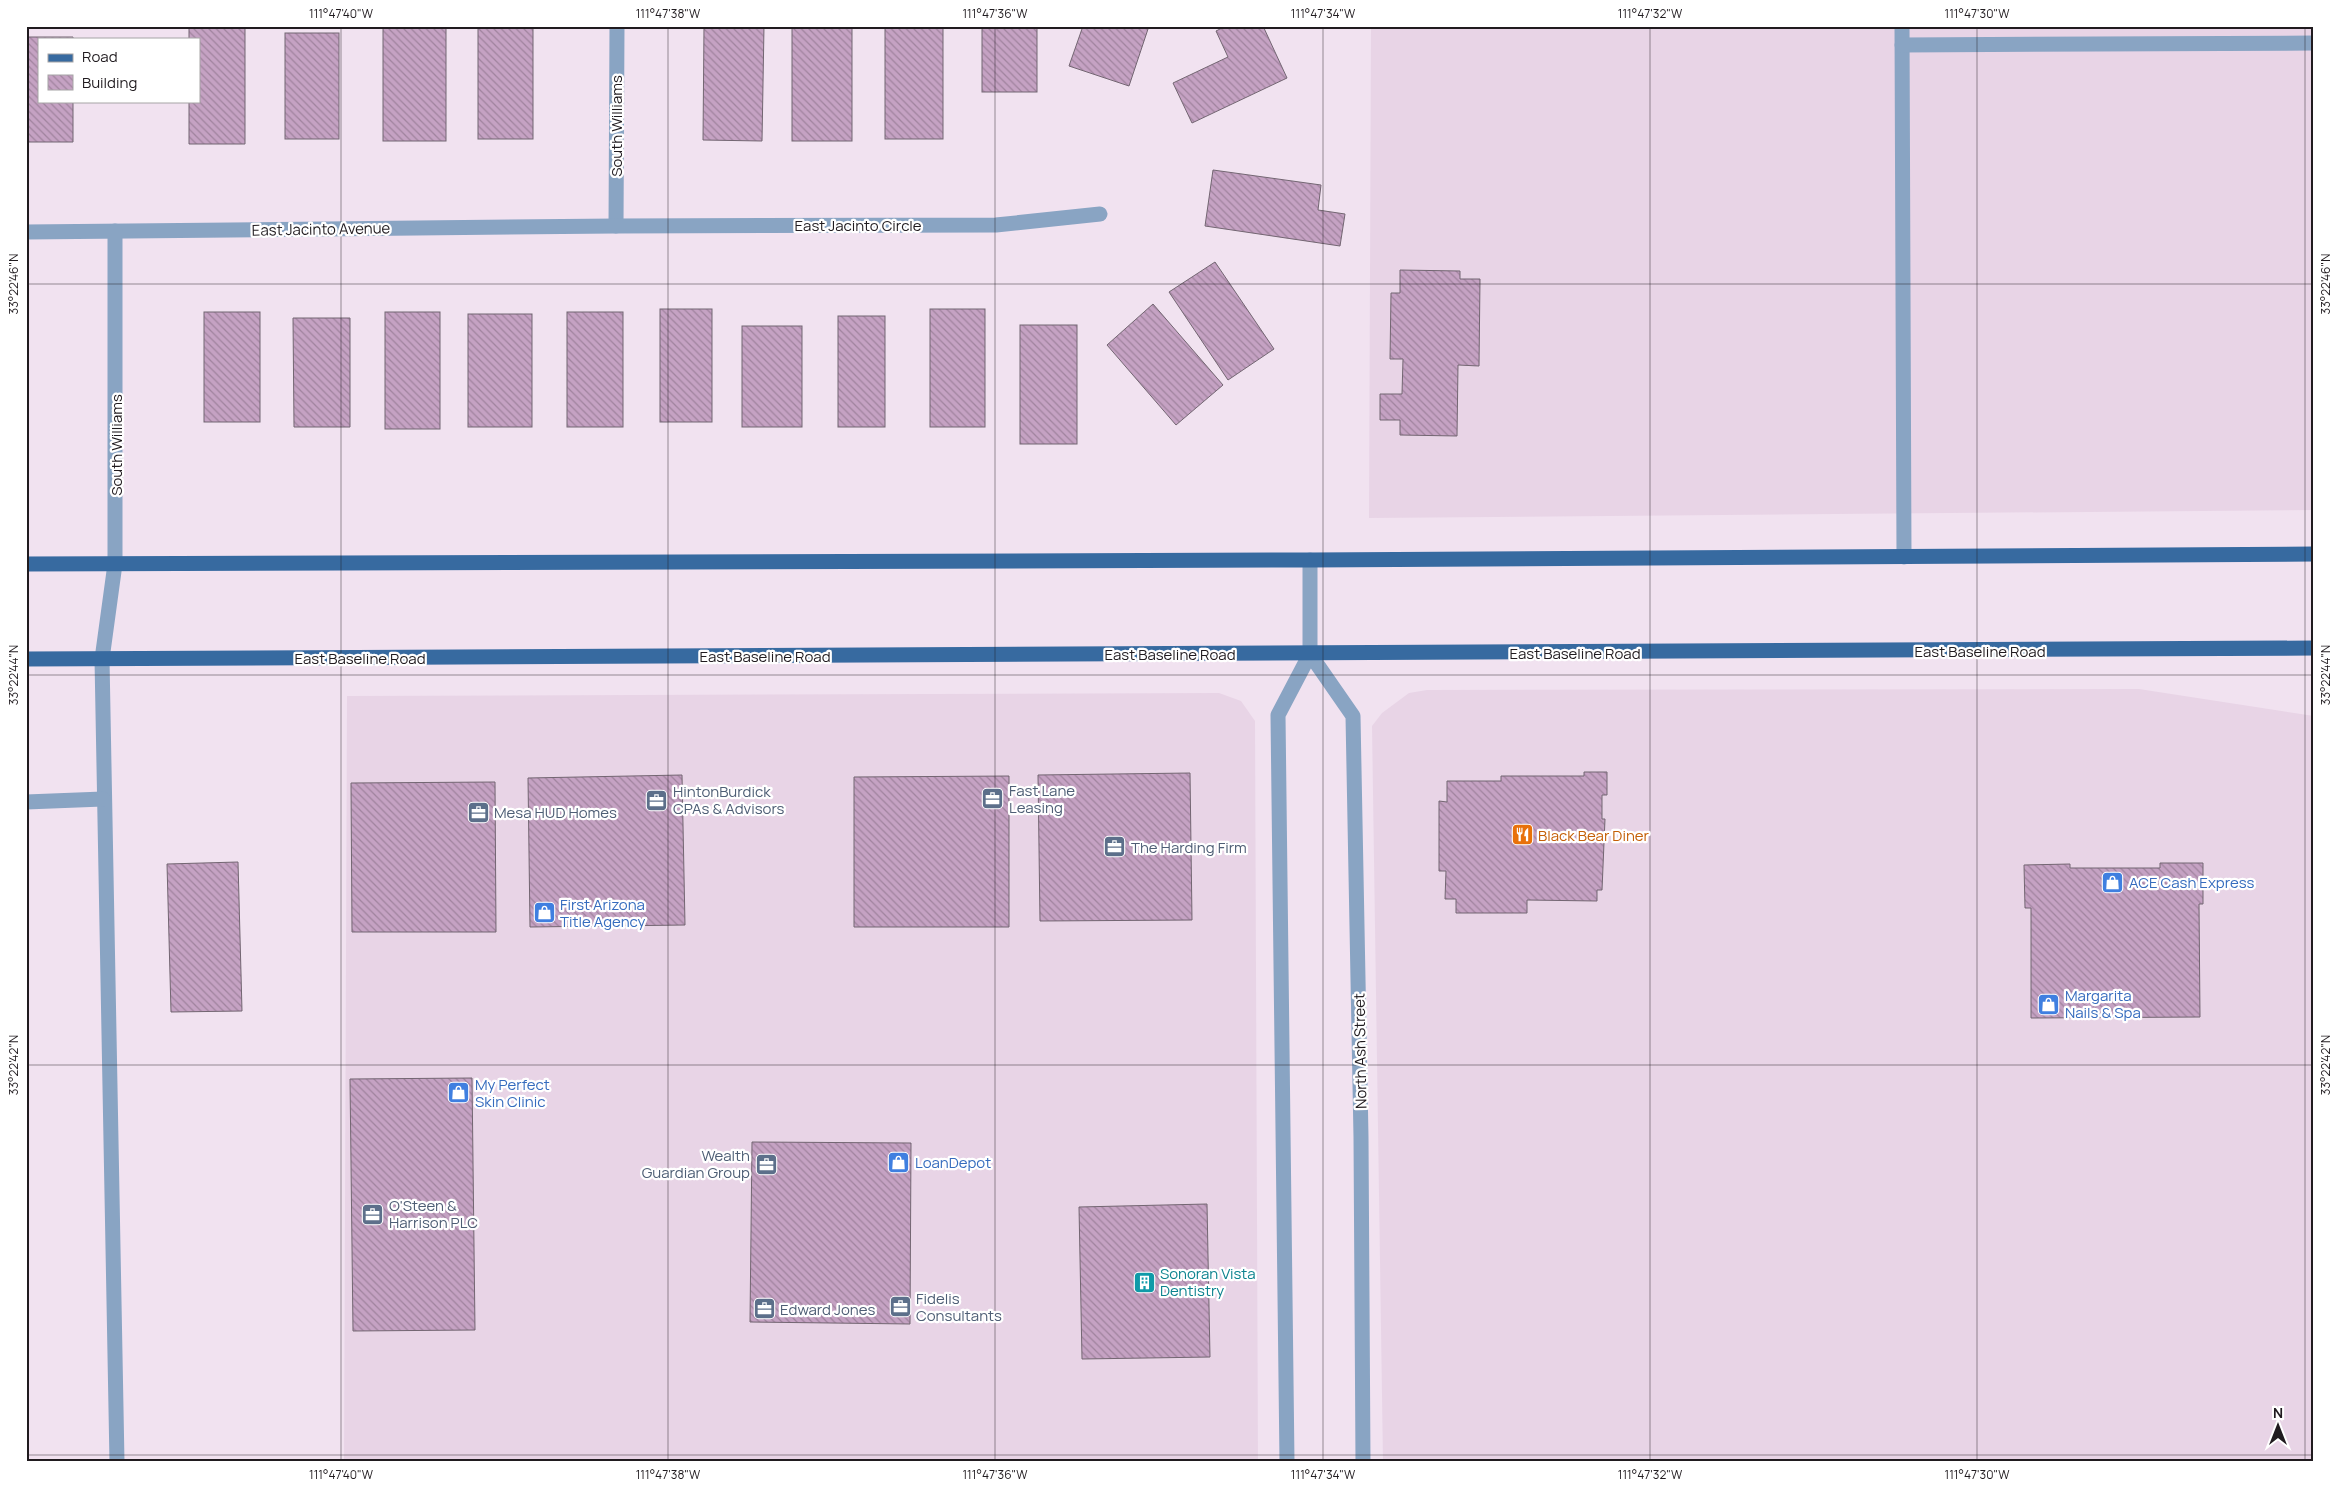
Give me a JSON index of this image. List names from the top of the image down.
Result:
{
  "streets": {
    "main road": ["East Baseline Road"],
    "street": [
      "South Williams",
      "East Jacinto Circle",
      "East Jacinto Avenue",
      "North Ash Street"
    ]
  },
  "crossings": [
    ["South Williams", "East Jacinto Circle"],
    ["South Williams", "East Jacinto Avenue"],
    ["South Williams", "East Baseline Road"],
    ["East Jacinto Circle", "East Jacinto Avenue"],
    ["East Baseline Road", "North Ash Street"]
  ],
  "places": {
    "office": [
      "Fast Lane Leasing",
      "HintonBurdick CPAs & Advisors",
      "Mesa HUD Homes",
      "The Harding Firm",
      "Wealth Guardian Group",
      "O'Steen & Harrison PLC",
      "Fidelis Consultants",
      "Edward Jones"
    ],
    "restaurant": ["Black Bear Diner"],
    "shop": [
      "ACE Cash Express",
      "First Arizona Title Agency",
      "Margarita Nails & Spa",
      "My Perfect Skin Clinic",
      "LoanDepot"
    ],
    "building": ["Sonoran Vista Dentistry"]
  },
  "legend": ["Road", "Building"],
  "north": "top",
  "coordinates": [
    "111°47'40\"W",
    "111°47'38\"W",
    "111°47'36\"W",
    "111°47'34\"W",
    "111°47'32\"W",
    "111°47'30\"W",
    "33°22'46\"N",
    "33°22'44\"N",
    "33°22'42\"N"
  ]
}
